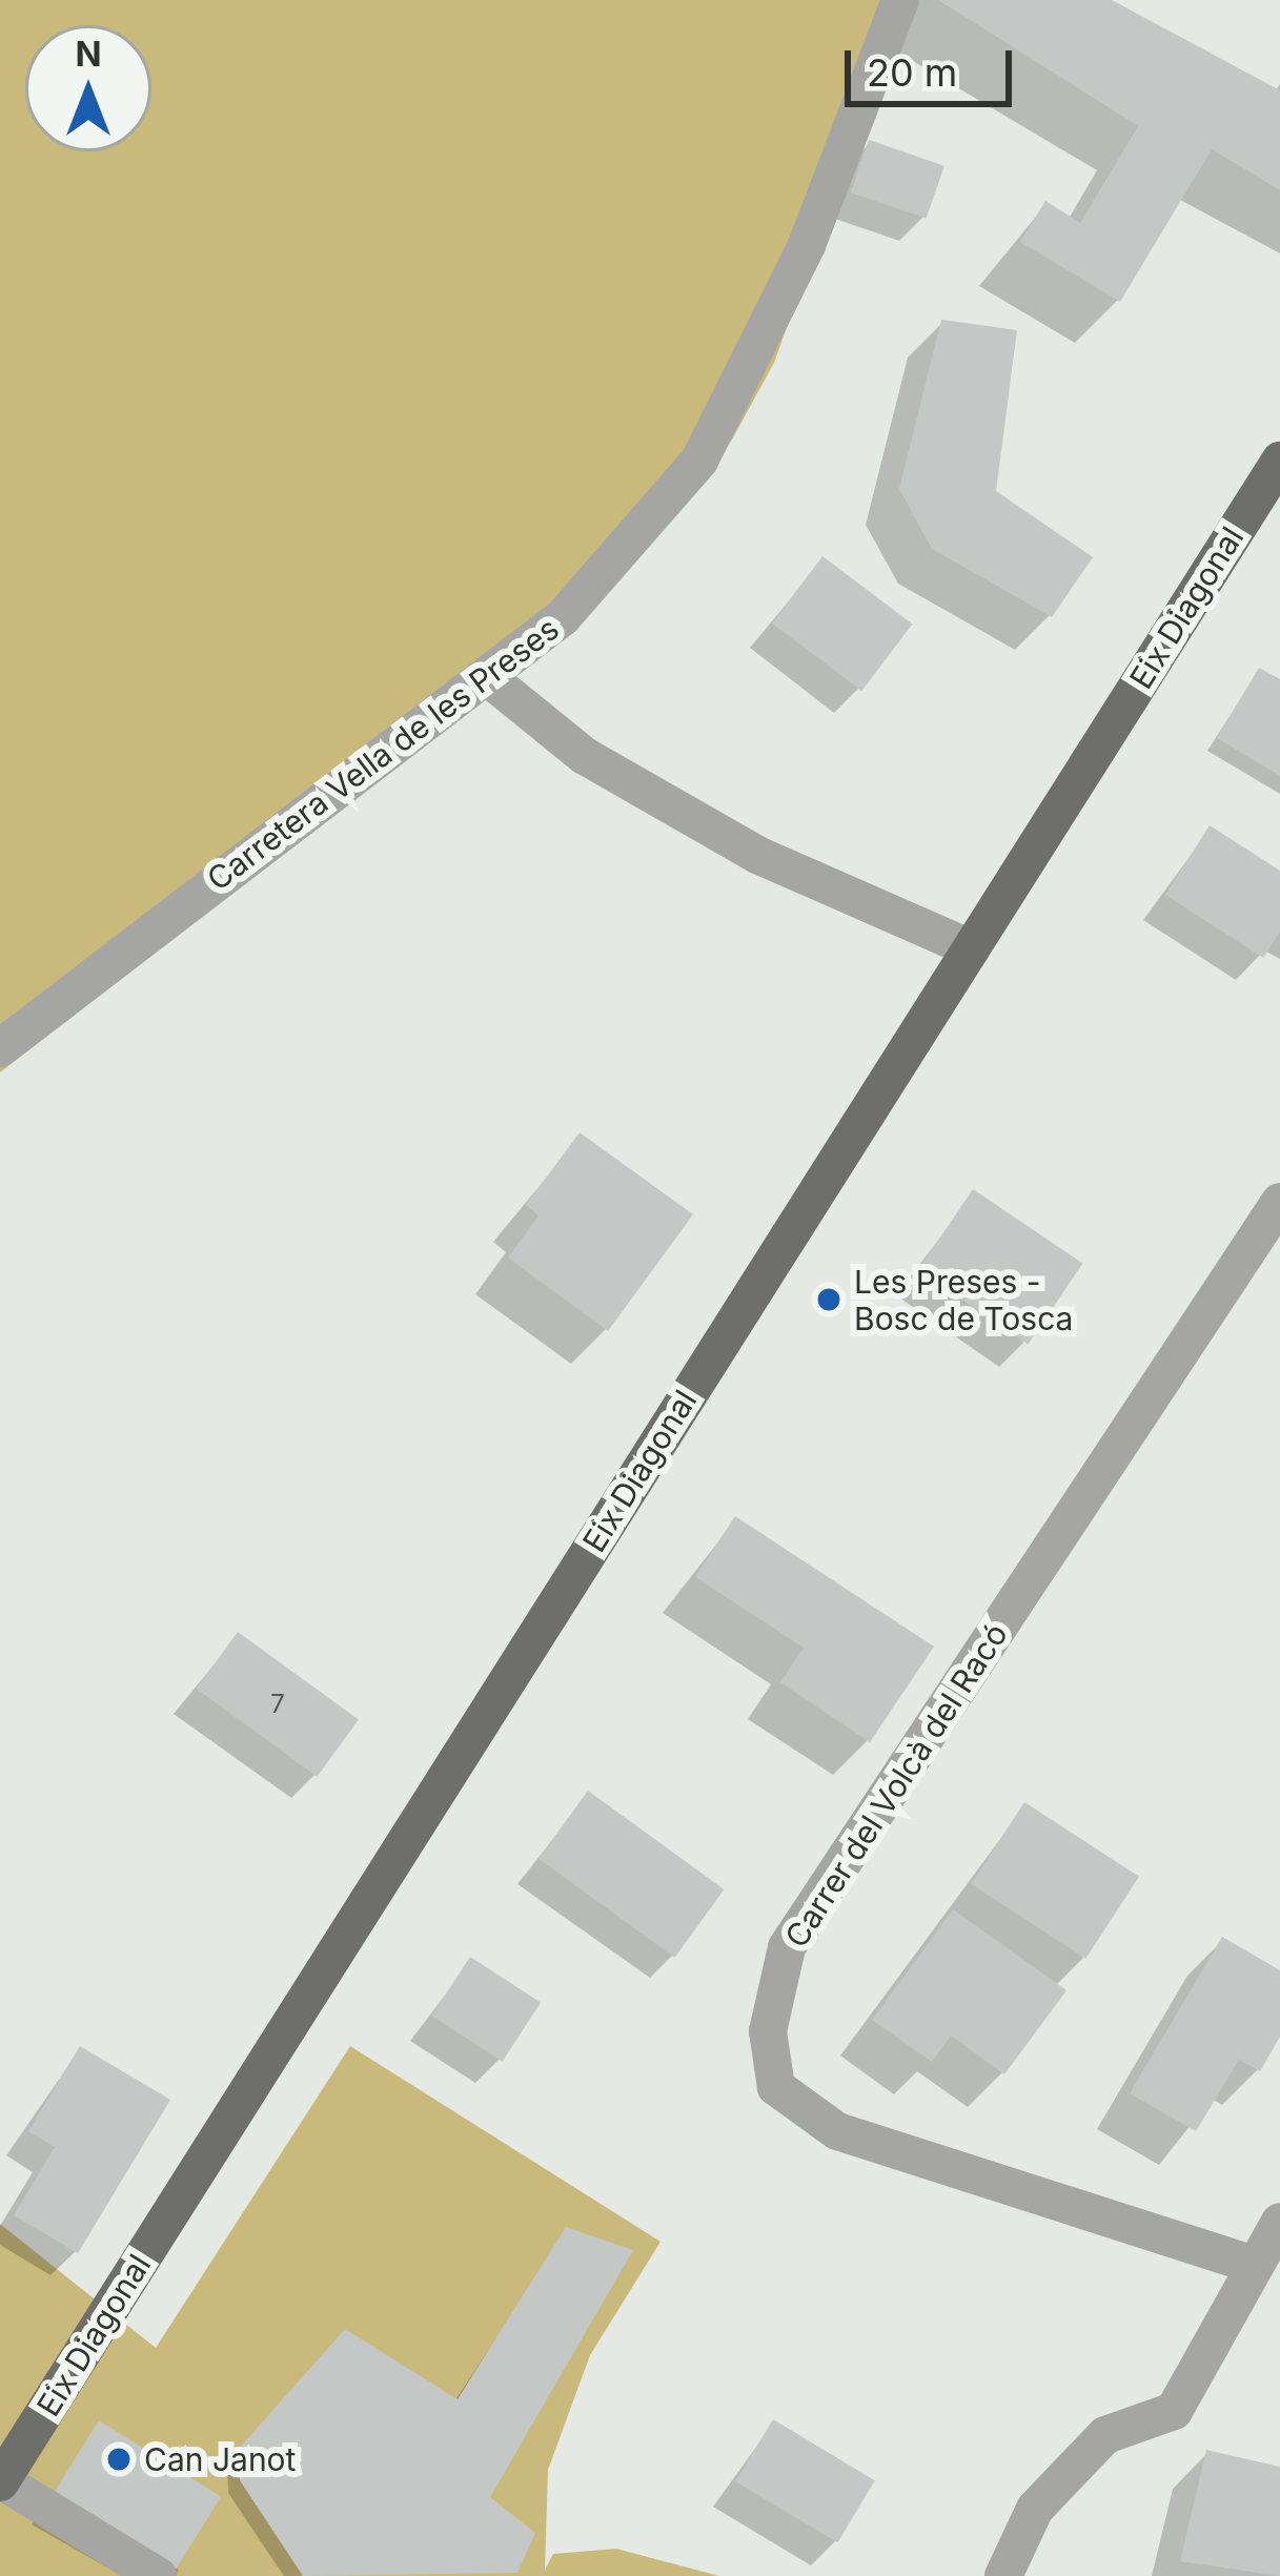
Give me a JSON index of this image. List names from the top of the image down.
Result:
{
  "streets": {
    "main road": ["Eix Diagonal"],
    "street": ["Carretera Vella de les Preses", "Carrer del Volcà del Racó"]
  },
  "places": ["Les Preses - Bosc de Tosca", "Can Janot"],
  "house_numbers": ["7"],
  "scale_bar": "20 m",
  "north": "top"
}
